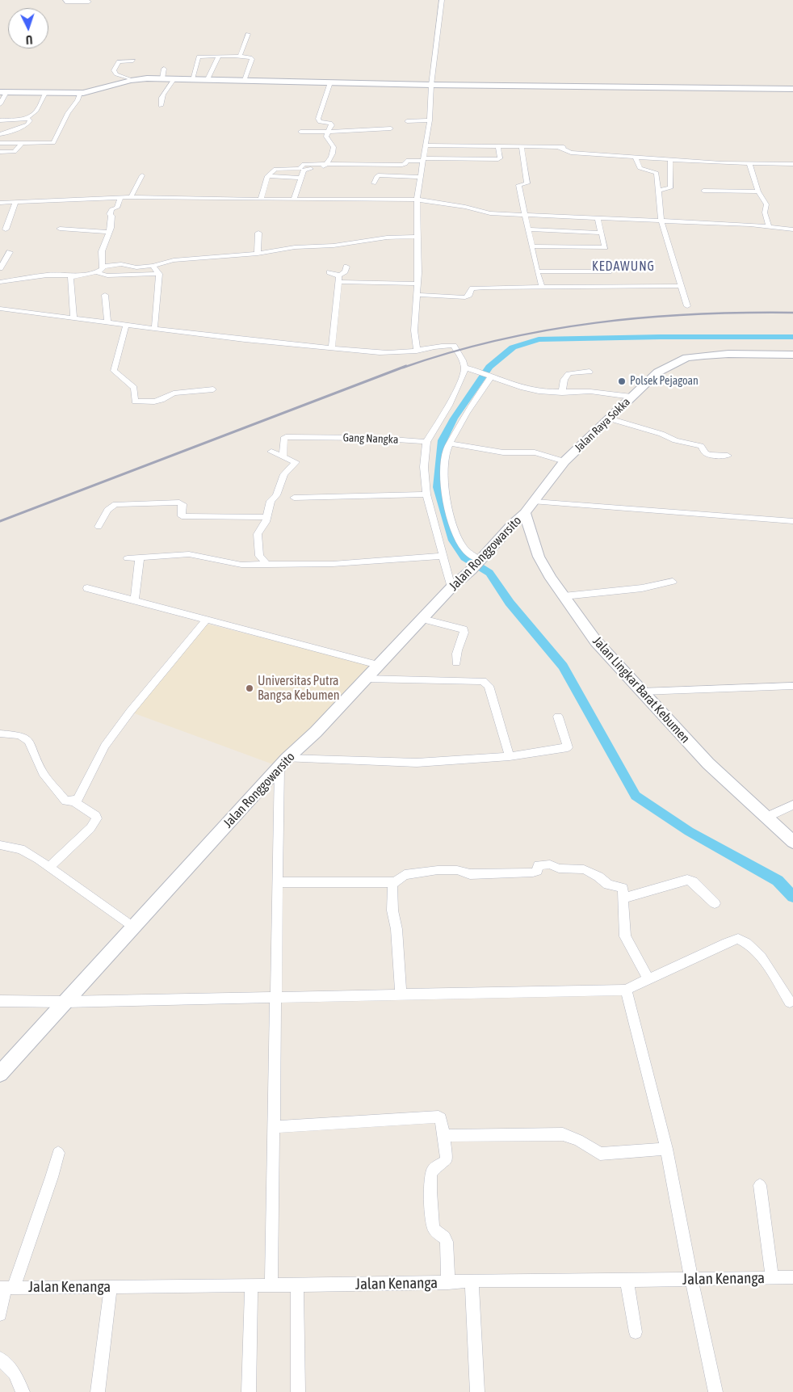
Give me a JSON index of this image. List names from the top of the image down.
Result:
{
  "streets": {
    "main road": ["Jalan Raya Sokka", "Jalan Ronggowarsito", "Jalan Lingkar Barat Kebumen"],
    "street": ["Gang Nangka", "Jalan Kenanga"]
  },
  "crossings": [
    ["Jalan Raya Sokka", "Jalan Ronggowarsito"],
    ["Jalan Raya Sokka", "Jalan Lingkar Barat Kebumen"],
    ["Jalan Ronggowarsito", "Jalan Lingkar Barat Kebumen"]
  ],
  "districts": ["KEDAWUNG"],
  "places": ["Polsek Pejagoan", "Universitas Putra Bangsa Kebumen"],
  "north": "bottom"
}
